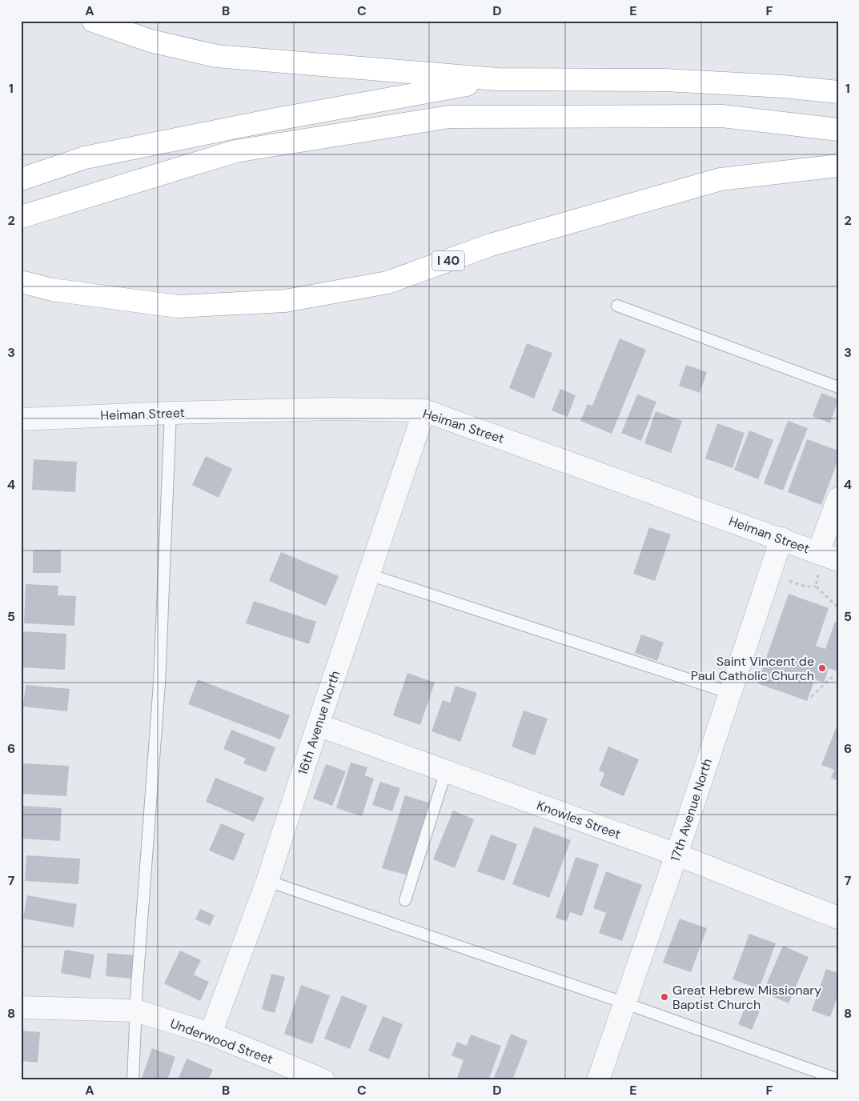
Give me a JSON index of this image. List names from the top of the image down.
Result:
{
  "streets": {
    "highway": ["I 40"],
    "street": [
      "Heiman Street",
      "16th Avenue North",
      "17th Avenue North",
      "Knowles Street",
      "Underwood Street"
    ]
  },
  "crossings": [
    ["Heiman Street", "16th Avenue North"],
    ["Heiman Street", "17th Avenue North"],
    ["16th Avenue North", "Knowles Street"],
    ["16th Avenue North", "Underwood Street"],
    ["17th Avenue North", "Knowles Street"]
  ],
  "places": ["Saint Vincent de Paul Catholic Church", "Great Hebrew Missionary Baptist Church"],
  "grid": {
    "columns": [
      "A",
      "B",
      "C",
      "D",
      "E",
      "F"
    ],
    "rows": [
      "1",
      "2",
      "3",
      "4",
      "5",
      "6",
      "7",
      "8"
    ]
  }
}
